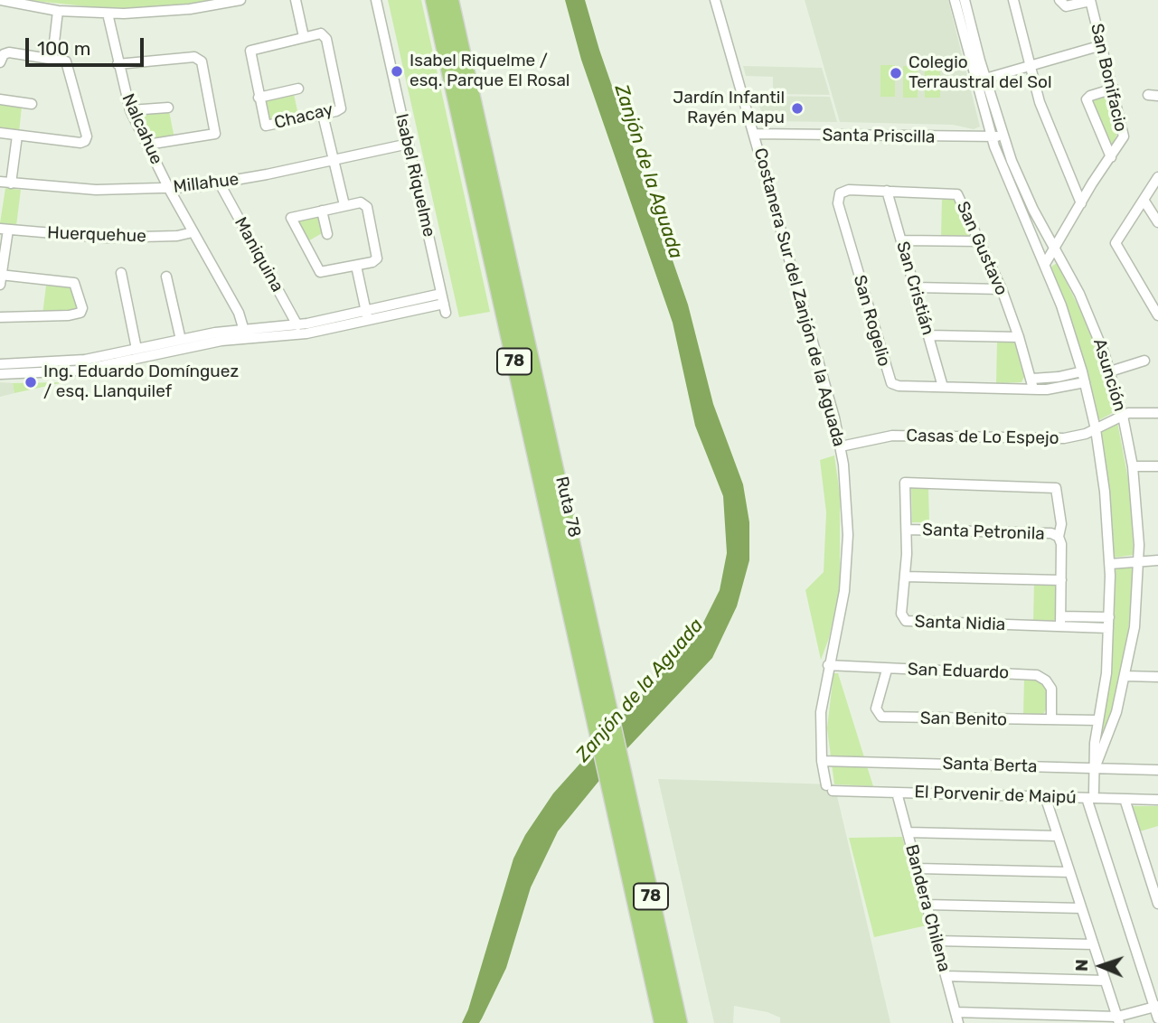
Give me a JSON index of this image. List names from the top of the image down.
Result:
{
  "streets": {
    "highway": ["78", "Ruta 78"],
    "street": [
      "San Bonifacio",
      "Chacay",
      "Nalcahue",
      "Santa Priscilla",
      "Isabel Riquelme",
      "Millahue",
      "Huerquehue",
      "San Gustavo",
      "Maniquina",
      "San Cristián",
      "Costanera Sur del Zanjón de la Aguada",
      "San Rogelio",
      "Asunción",
      "Casas de Lo Espejo",
      "Santa Petronila",
      "Santa Nidia",
      "San Eduardo",
      "San Benito",
      "Santa Berta",
      "El Porvenir de Maipú",
      "Bandera Chilena"
    ]
  },
  "crossings": [
    ["San Bonifacio", "Asunción"],
    ["Nalcahue", "Millahue"],
    ["Nalcahue", "Huerquehue"],
    ["Santa Priscilla", "Costanera Sur del Zanjón de la Aguada"],
    ["Santa Priscilla", "Asunción"],
    ["Isabel Riquelme", "Millahue"],
    ["Millahue", "Maniquina"],
    ["San Gustavo", "San Cristián"],
    ["San Gustavo", "San Rogelio"],
    ["San Cristián", "San Rogelio"],
    ["Costanera Sur del Zanjón de la Aguada", "Casas de Lo Espejo"],
    ["Costanera Sur del Zanjón de la Aguada", "San Eduardo"],
    ["Costanera Sur del Zanjón de la Aguada", "Santa Berta"],
    ["Costanera Sur del Zanjón de la Aguada", "El Porvenir de Maipú"],
    ["San Rogelio", "Asunción"],
    ["Asunción", "Casas de Lo Espejo"],
    ["Asunción", "Santa Nidia"],
    ["Asunción", "San Benito"],
    ["Asunción", "Santa Berta"],
    ["Asunción", "El Porvenir de Maipú"],
    ["Santa Petronila", "Santa Nidia"],
    ["San Eduardo", "San Benito"],
    ["El Porvenir de Maipú", "Bandera Chilena"]
  ],
  "water": ["Zanjón de la Aguada"],
  "places": [
    "Isabel Riquelme / esq. Parque El Rosal",
    "Colegio Terraustral del Sol",
    "Jardín Infantil Rayén Mapu",
    "Ing. Eduardo Domínguez / esq. Llanquilef"
  ],
  "scale_bar": "100 m",
  "north": "left"
}
